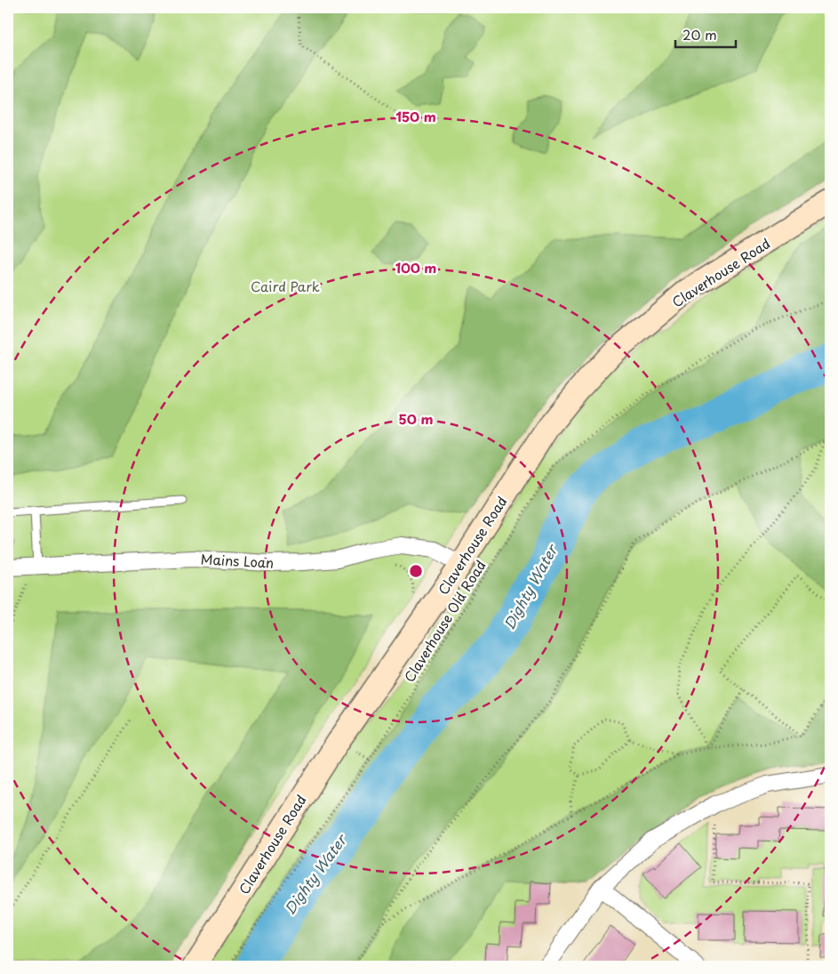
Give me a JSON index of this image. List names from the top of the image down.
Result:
{
  "streets": {
    "street": ["Claverhouse Road", "Mains Loan"],
    "path": ["Claverhouse Old Road"]
  },
  "crossings": [
    ["Claverhouse Road", "Mains Loan"]
  ],
  "water": ["Dighty Water"],
  "parks": ["Caird Park"],
  "scale_bar": "20 m",
  "rings": ["150 m", "100 m", "50 m"]
}
